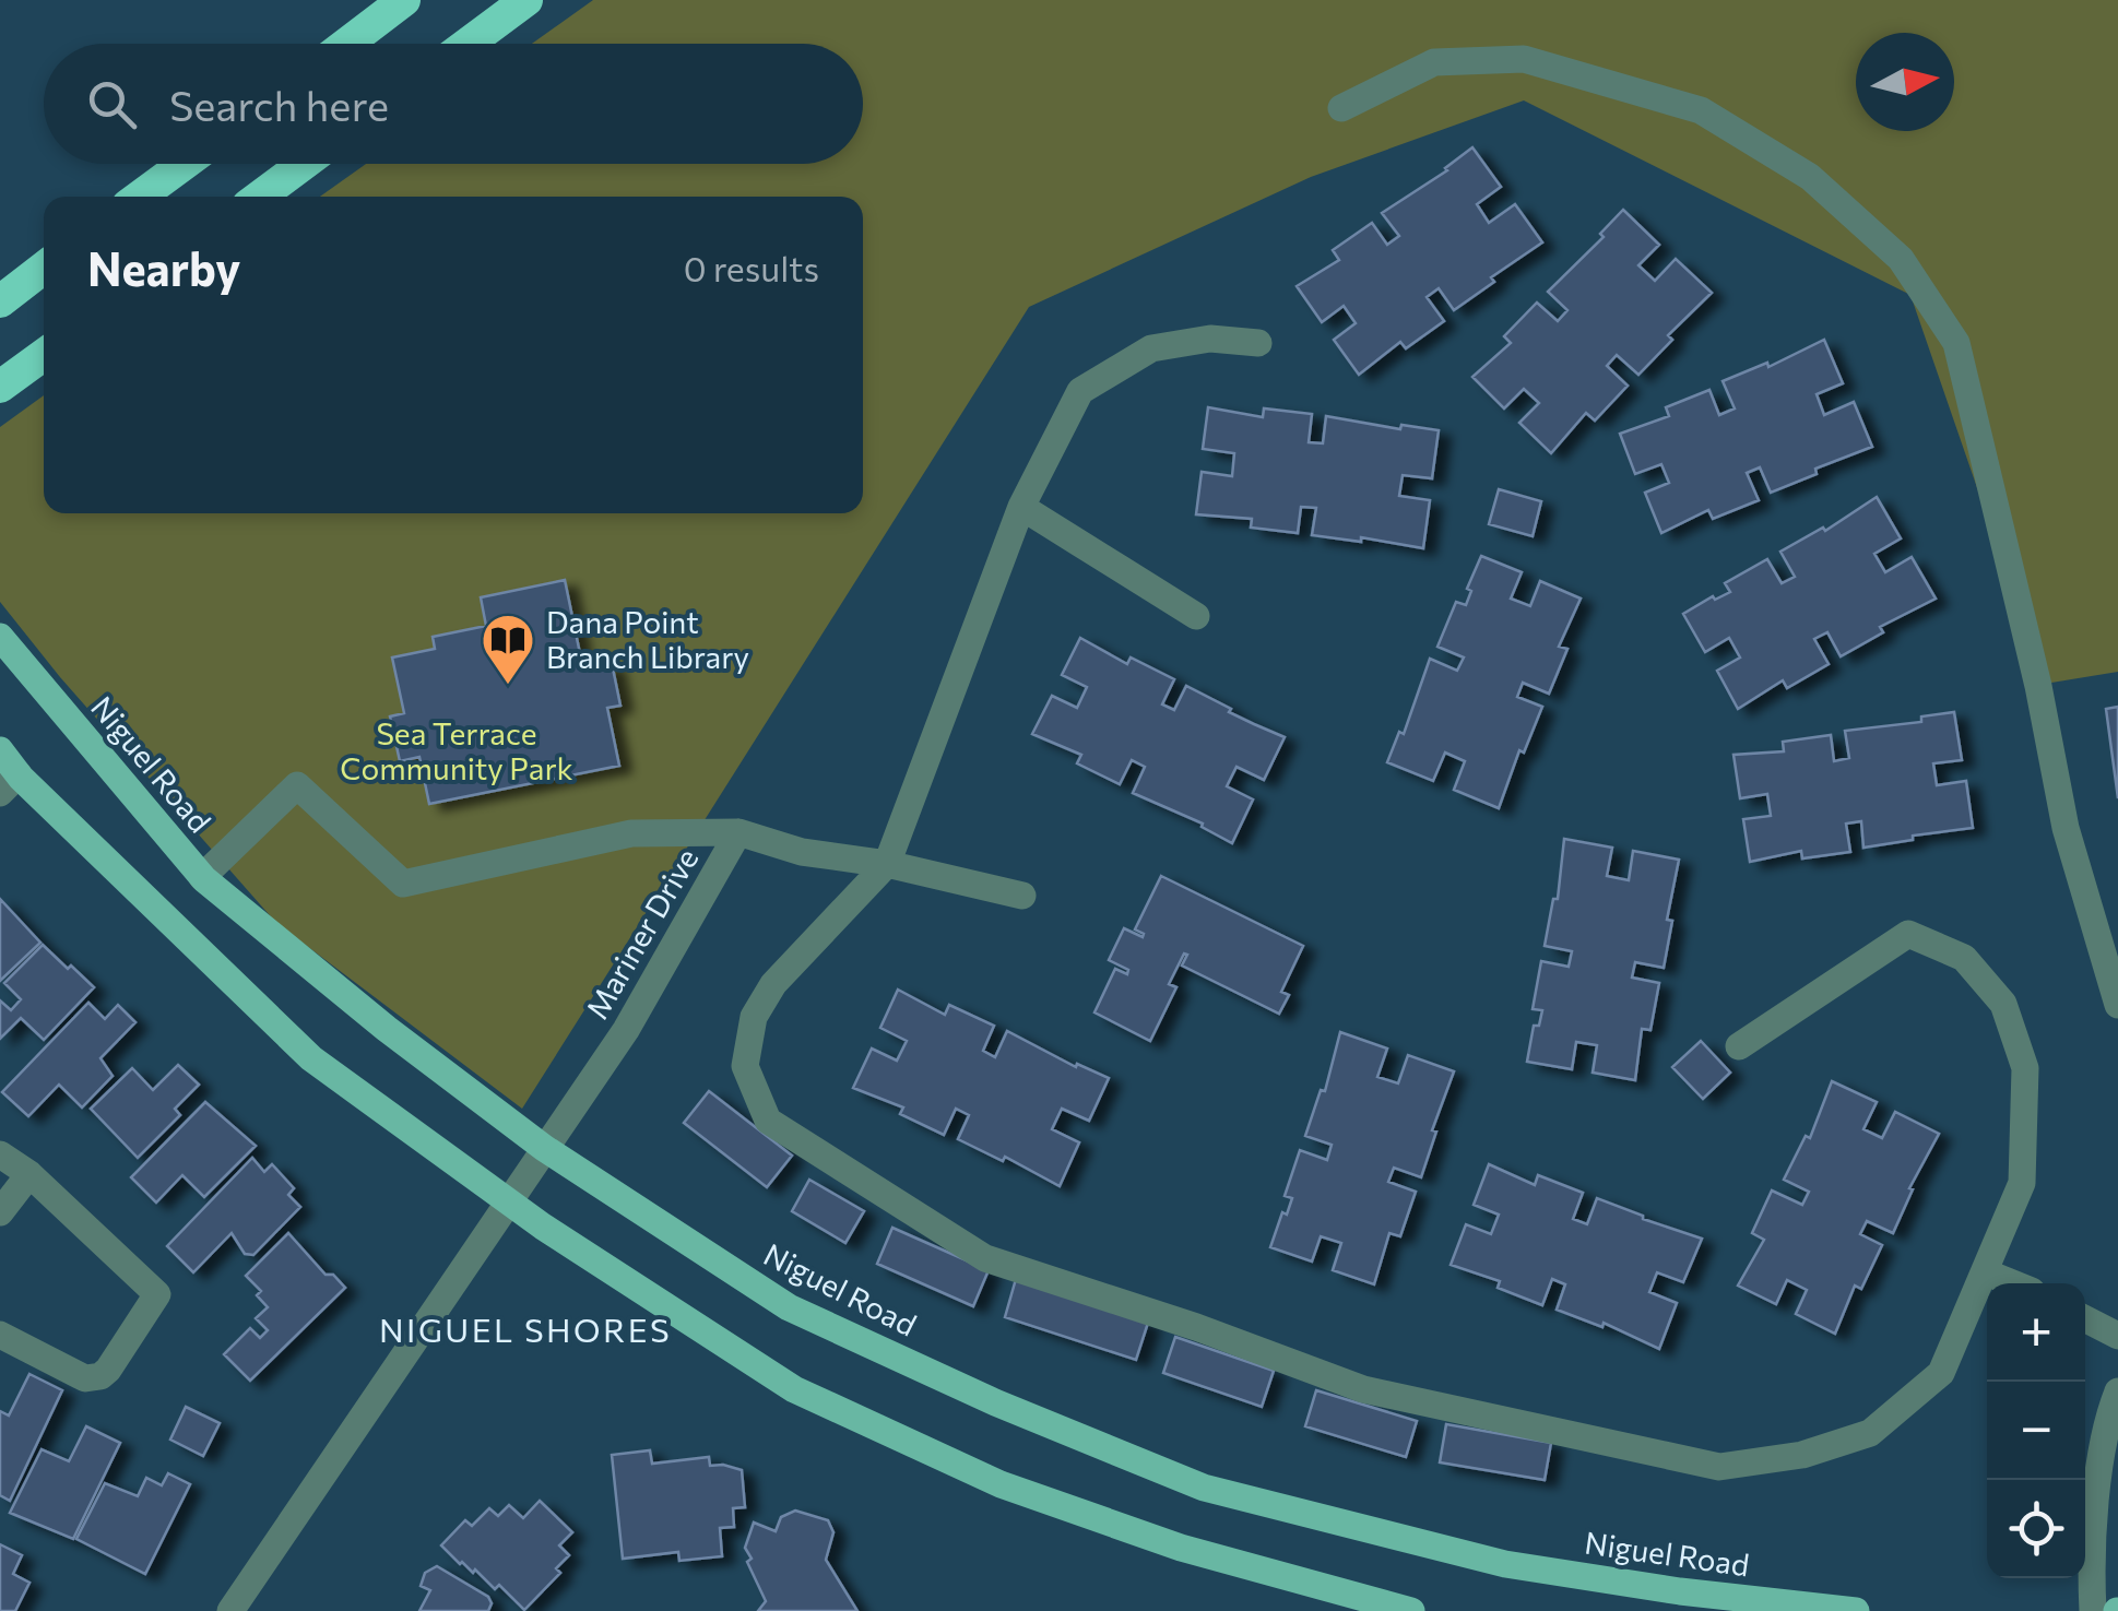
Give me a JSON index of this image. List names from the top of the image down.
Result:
{
  "streets": {
    "main road": ["Niguel Road"],
    "street": ["Mariner Drive"]
  },
  "crossings": [
    ["Niguel Road", "Mariner Drive"]
  ],
  "districts": ["NIGUEL SHORES"],
  "parks": ["Sea Terrace Community Park"],
  "places": {
    "library": ["Dana Point Branch Library"]
  },
  "north": "right",
  "page": {
    "search": "Search here",
    "heading": ["Nearby", "0 results"],
    "map_buttons": ["+", "−"]
  }
}
